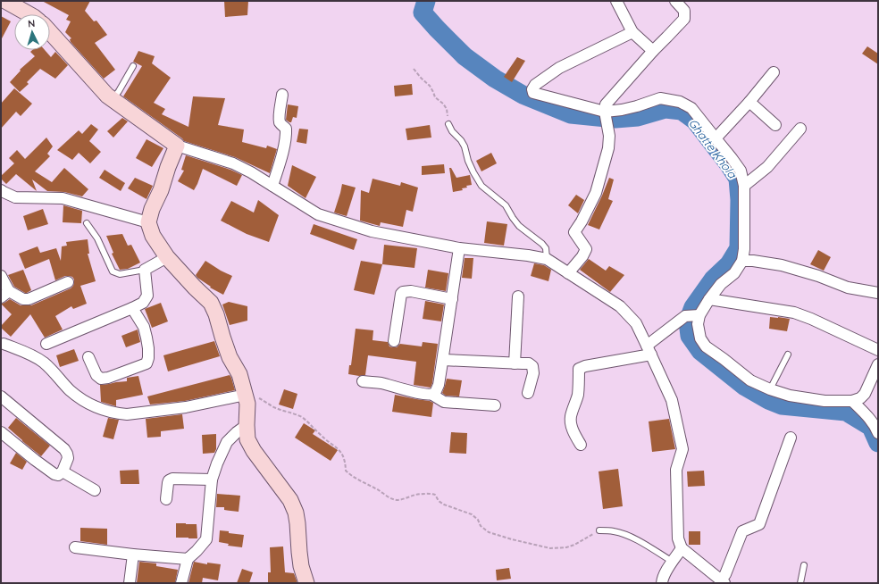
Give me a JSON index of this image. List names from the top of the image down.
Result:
{
  "water": ["Ghatte Khola"],
  "north": "top"
}
